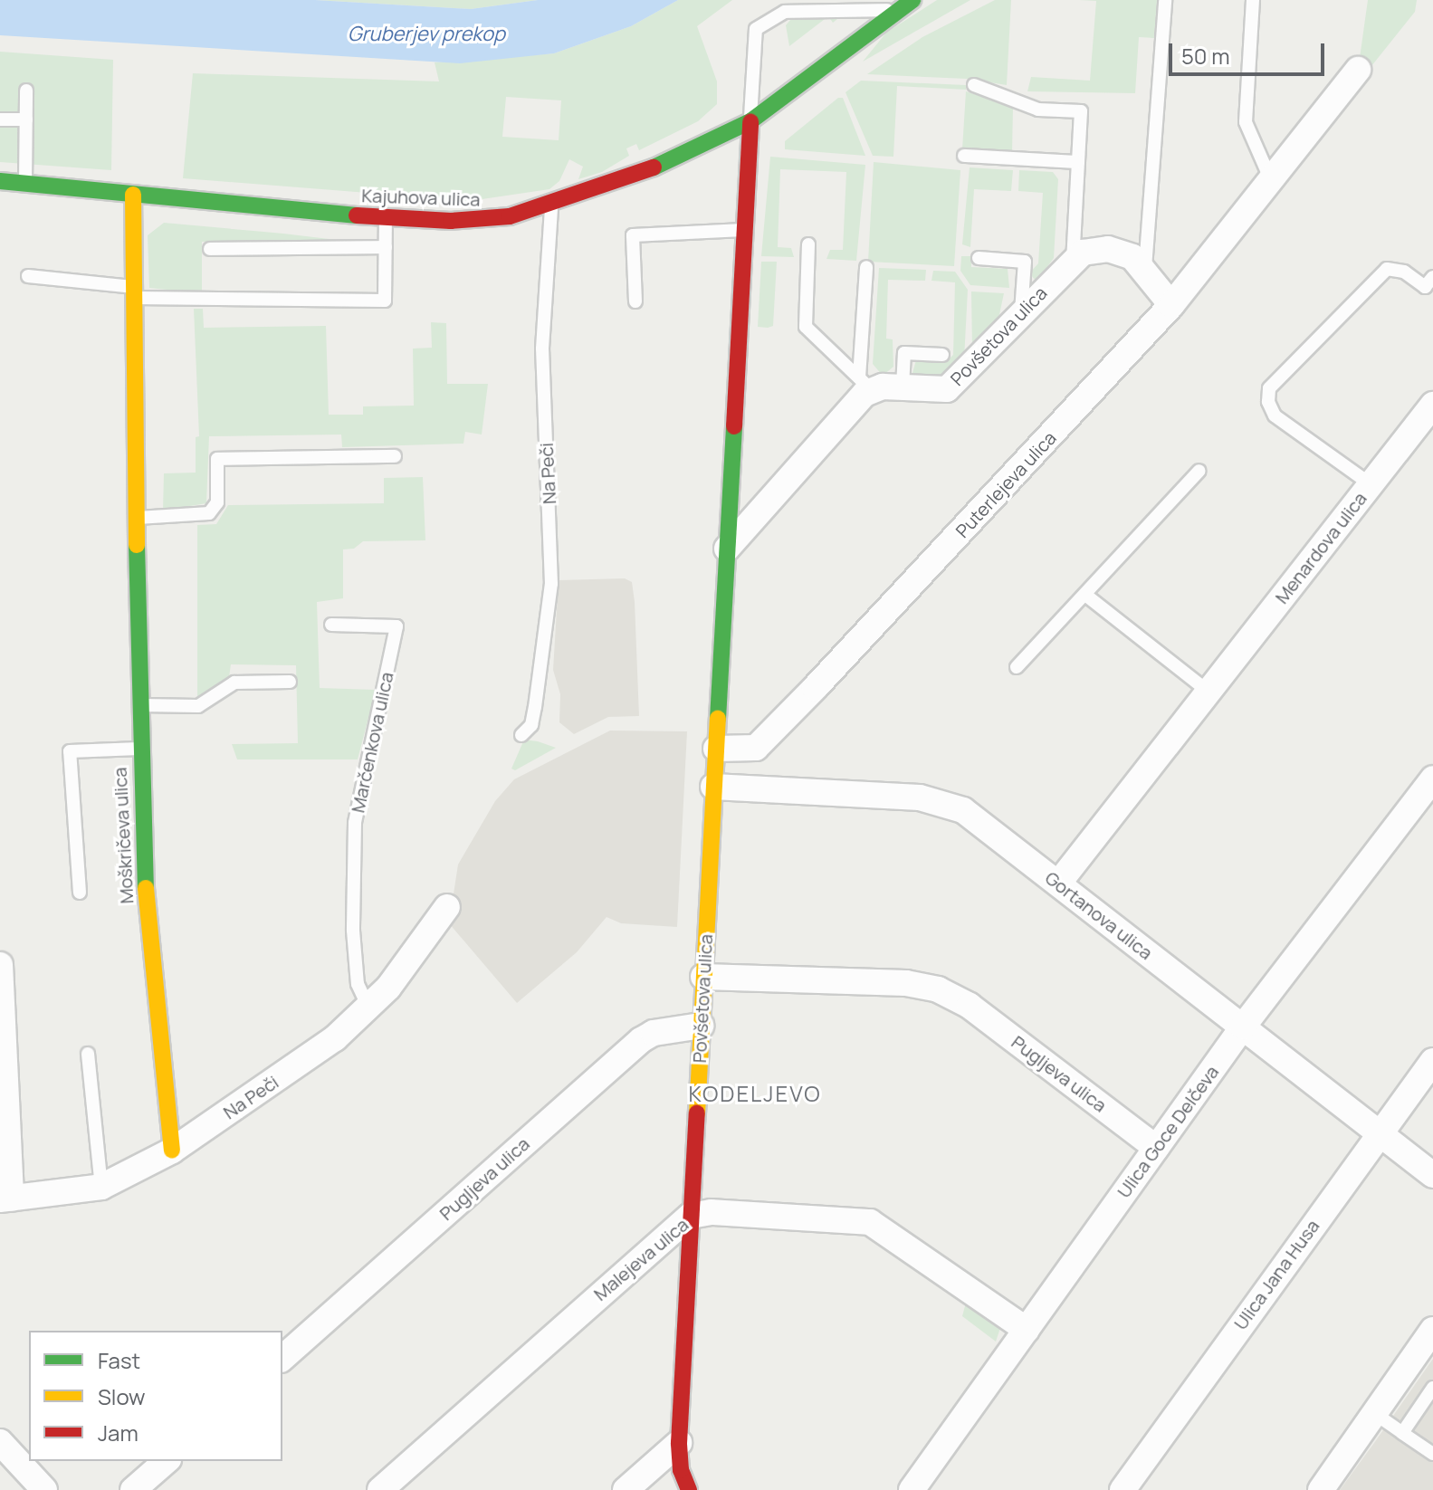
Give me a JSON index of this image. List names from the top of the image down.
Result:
{
  "streets": {
    "street": [
      "Kajuhova ulica",
      "Povšetova ulica",
      "Na Peči",
      "Puterlejeva ulica",
      "Menardova ulica",
      "Moškričeva ulica",
      "Gortanova ulica",
      "Pugljeva ulica",
      "Ulica Goce Delčeva",
      "Malejeva ulica",
      "Ulica Jana Husa"
    ],
    "lane": ["Marčenkova ulica"]
  },
  "crossings": [
    ["Kajuhova ulica", "Povšetova ulica"],
    ["Kajuhova ulica", "Na Peči"],
    ["Kajuhova ulica", "Moškričeva ulica"],
    ["Povšetova ulica", "Puterlejeva ulica"],
    ["Povšetova ulica", "Gortanova ulica"],
    ["Povšetova ulica", "Pugljeva ulica"],
    ["Povšetova ulica", "Malejeva ulica"],
    ["Na Peči", "Marčenkova ulica"],
    ["Na Peči", "Moškričeva ulica"],
    ["Menardova ulica", "Gortanova ulica"],
    ["Gortanova ulica", "Ulica Goce Delčeva"],
    ["Gortanova ulica", "Ulica Jana Husa"],
    ["Pugljeva ulica", "Ulica Goce Delčeva"],
    ["Ulica Goce Delčeva", "Malejeva ulica"]
  ],
  "districts": ["KODELJEVO"],
  "water": ["Gruberjev prekop"],
  "legend": ["Fast", "Slow", "Jam"],
  "scale_bar": "50 m"
}
